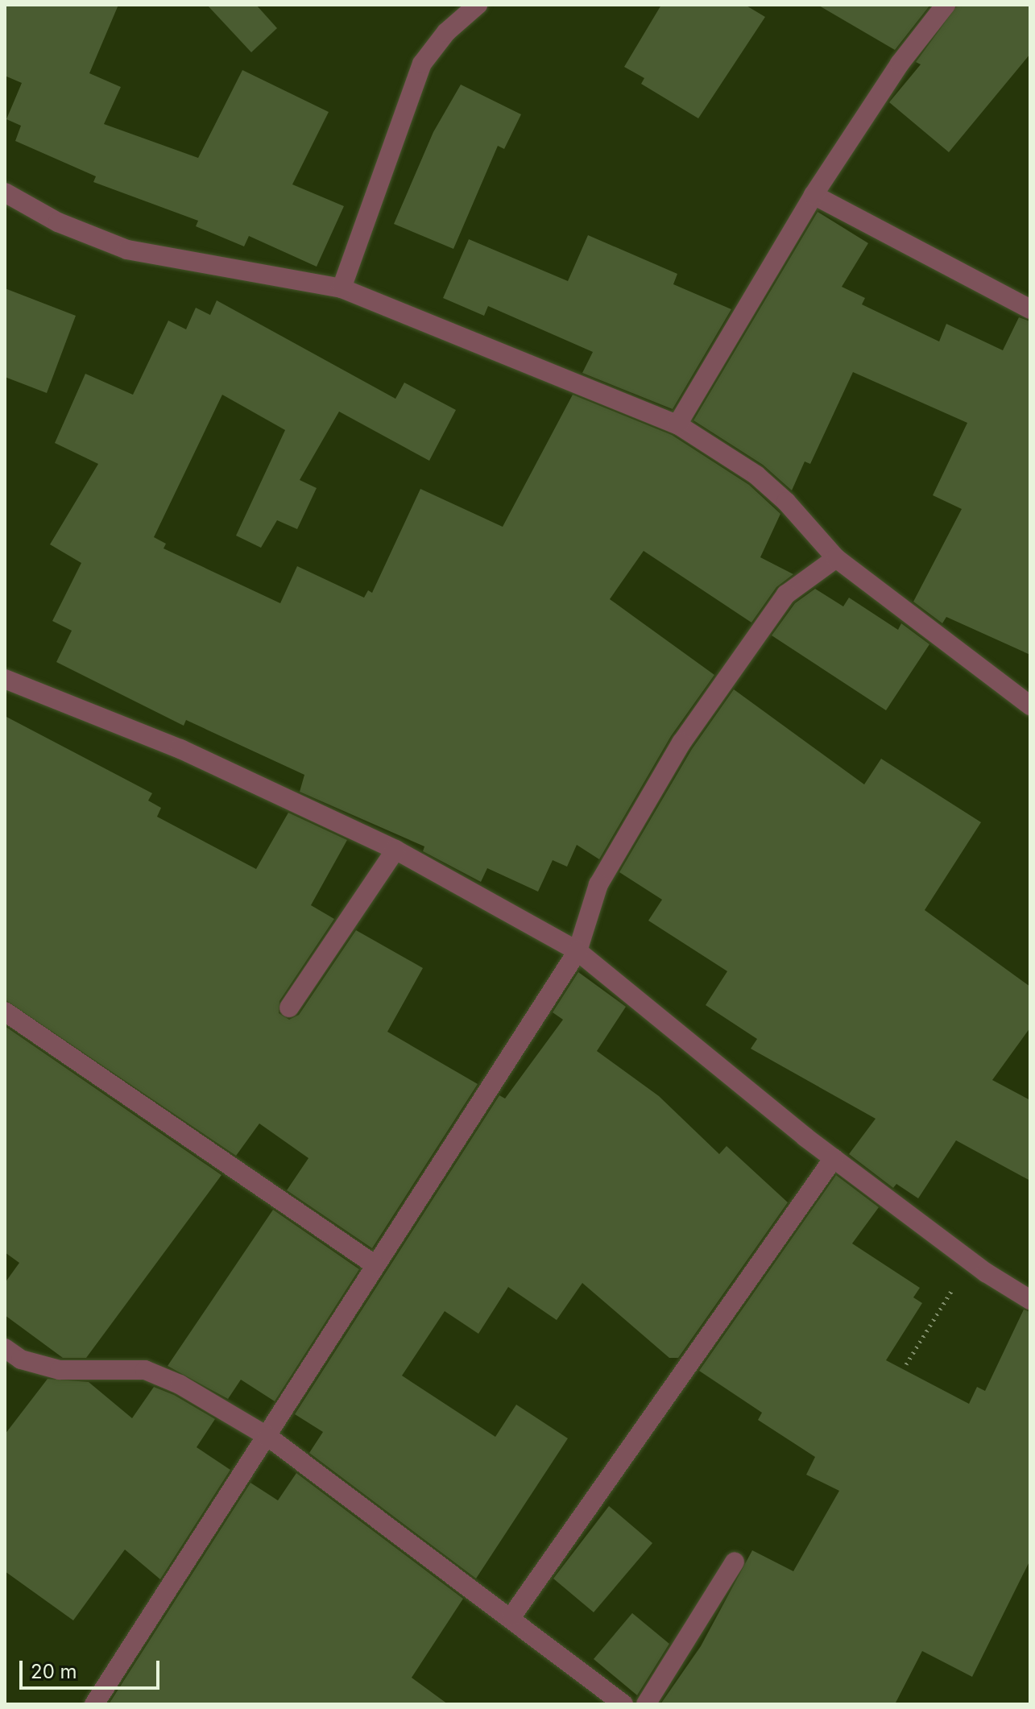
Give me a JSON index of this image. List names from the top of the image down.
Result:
{
  "scale_bar": "20 m"
}
